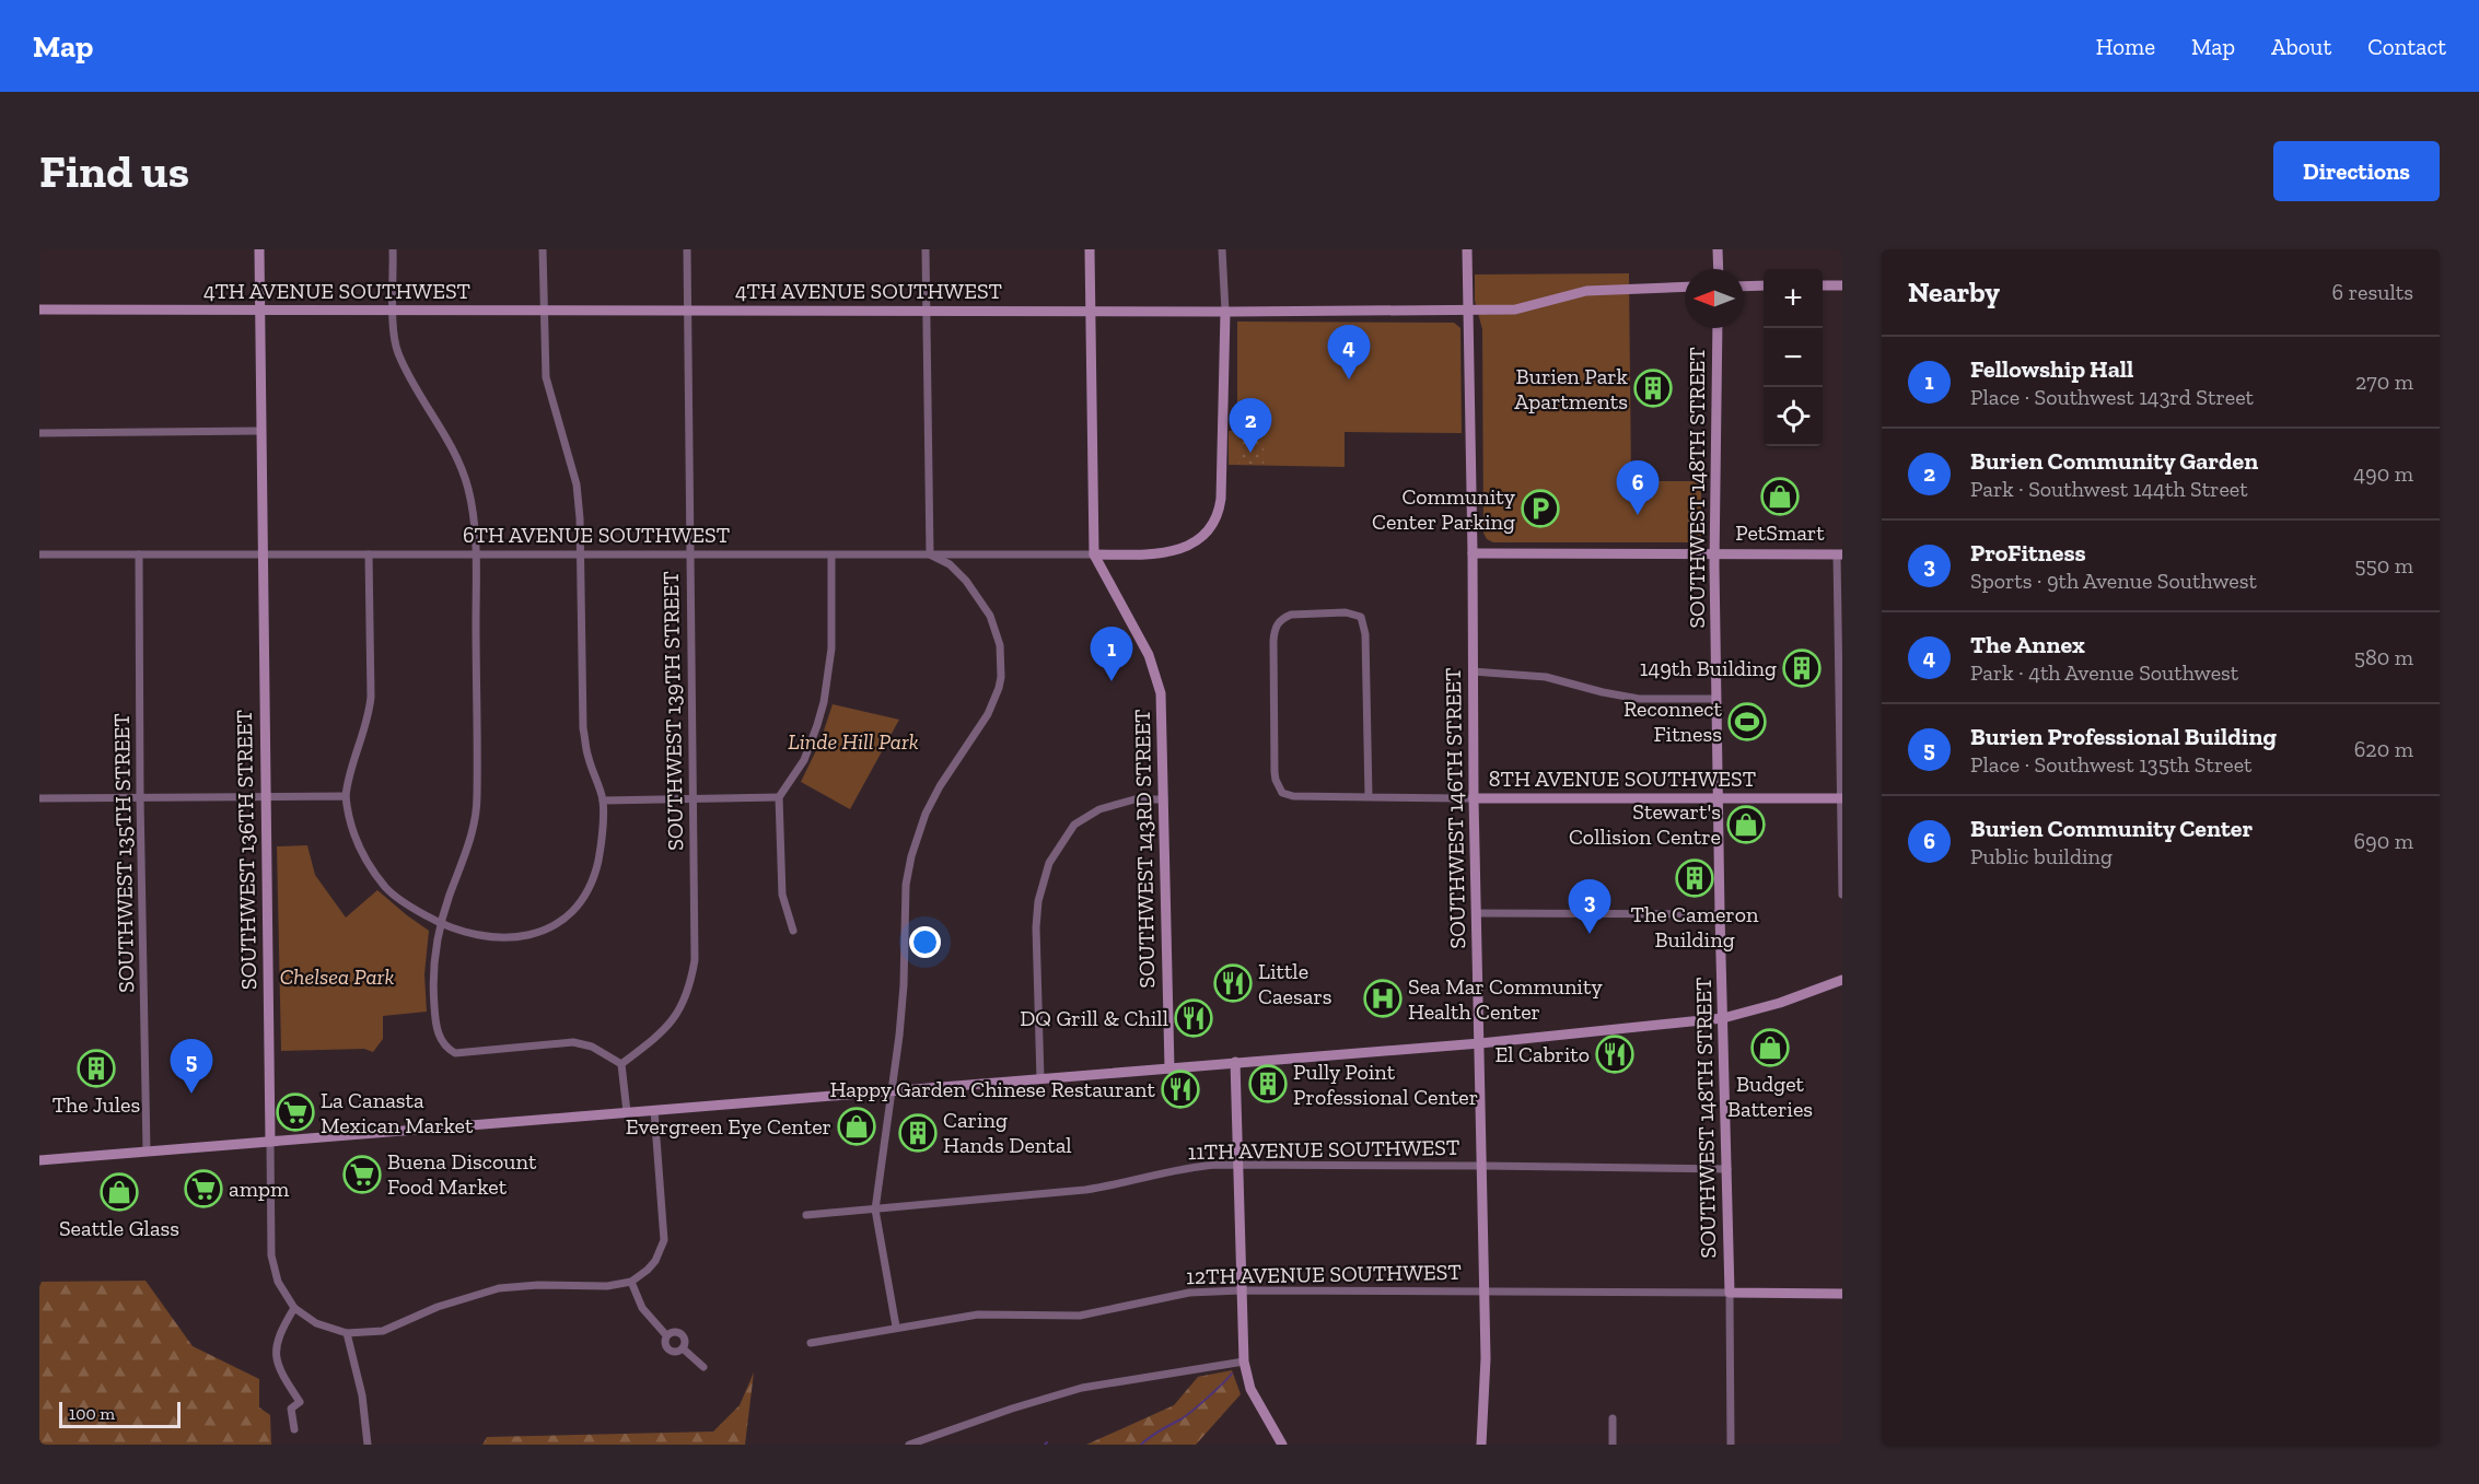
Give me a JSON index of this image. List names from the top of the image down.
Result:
{
  "streets": {
    "street": [
      "4TH AVENUE SOUTHWEST",
      "SOUTHWEST 148TH STREET",
      "6TH AVENUE SOUTHWEST",
      "SOUTHWEST 139TH STREET",
      "8TH AVENUE SOUTHWEST",
      "SOUTHWEST 146TH STREET",
      "SOUTHWEST 143RD STREET",
      "SOUTHWEST 136TH STREET",
      "SOUTHWEST 135TH STREET",
      "11TH AVENUE SOUTHWEST",
      "12TH AVENUE SOUTHWEST"
    ]
  },
  "crossings": [
    ["4TH AVENUE SOUTHWEST", "6TH AVENUE SOUTHWEST"],
    ["4TH AVENUE SOUTHWEST", "SOUTHWEST 139TH STREET"],
    ["4TH AVENUE SOUTHWEST", "SOUTHWEST 146TH STREET"],
    ["4TH AVENUE SOUTHWEST", "SOUTHWEST 143RD STREET"],
    ["4TH AVENUE SOUTHWEST", "SOUTHWEST 136TH STREET"],
    ["SOUTHWEST 148TH STREET", "8TH AVENUE SOUTHWEST"],
    ["SOUTHWEST 148TH STREET", "11TH AVENUE SOUTHWEST"],
    ["SOUTHWEST 148TH STREET", "12TH AVENUE SOUTHWEST"],
    ["6TH AVENUE SOUTHWEST", "SOUTHWEST 139TH STREET"],
    ["6TH AVENUE SOUTHWEST", "SOUTHWEST 143RD STREET"],
    ["6TH AVENUE SOUTHWEST", "SOUTHWEST 136TH STREET"],
    ["6TH AVENUE SOUTHWEST", "SOUTHWEST 135TH STREET"],
    ["8TH AVENUE SOUTHWEST", "SOUTHWEST 146TH STREET"],
    ["SOUTHWEST 146TH STREET", "11TH AVENUE SOUTHWEST"],
    ["SOUTHWEST 146TH STREET", "12TH AVENUE SOUTHWEST"]
  ],
  "parks": ["Linde Hill Park", "Chelsea Park"],
  "places": {
    "building": [
      "Burien Park Apartments",
      "149th Building",
      "The Cameron Building",
      "The Jules",
      "Pully Point Professional Center",
      "Caring Hands Dental"
    ],
    "shop": [
      "PetSmart",
      "Stewart's Collision Centre",
      "Budget Batteries",
      "Evergreen Eye Center",
      "Seattle Glass"
    ],
    "parking": ["Community Center Parking"],
    "sports": ["Reconnect Fitness"],
    "restaurant": [
      "Little Caesars",
      "DQ Grill & Chill",
      "El Cabrito",
      "Happy Garden Chinese Restaurant"
    ],
    "hospital": ["Sea Mar Community Health Center"],
    "supermarket": ["La Canasta Mexican Market", "Buena Discount Food Market", "ampm"]
  },
  "scale_bar": "100 m",
  "north": "left",
  "page": {
    "header": "Map",
    "nav": [
      "Home",
      "Map",
      "About",
      "Contact"
    ],
    "buttons": "Directions",
    "title": "Find us",
    "heading": ["Nearby", "6 results"],
    "map_buttons": ["+", "−"],
    "pins": [
      "4",
      "2",
      "6",
      "1",
      "3",
      "5"
    ],
    "list": [
      {
        "mark": "1",
        "name": "Fellowship Hall",
        "note": "Place · Southwest 143rd Street",
        "value": "270 m"
      },
      {
        "mark": "2",
        "name": "Burien Community Garden",
        "note": "Park · Southwest 144th Street",
        "value": "490 m"
      },
      {
        "mark": "3",
        "name": "ProFitness",
        "note": "Sports · 9th Avenue Southwest",
        "value": "550 m"
      },
      {
        "mark": "4",
        "name": "The Annex",
        "note": "Park · 4th Avenue Southwest",
        "value": "580 m"
      },
      {
        "mark": "5",
        "name": "Burien Professional Building",
        "note": "Place · Southwest 135th Street",
        "value": "620 m"
      },
      {
        "mark": "6",
        "name": "Burien Community Center",
        "note": "Public building",
        "value": "690 m"
      }
    ],
    "scale": "100 m"
  }
}
